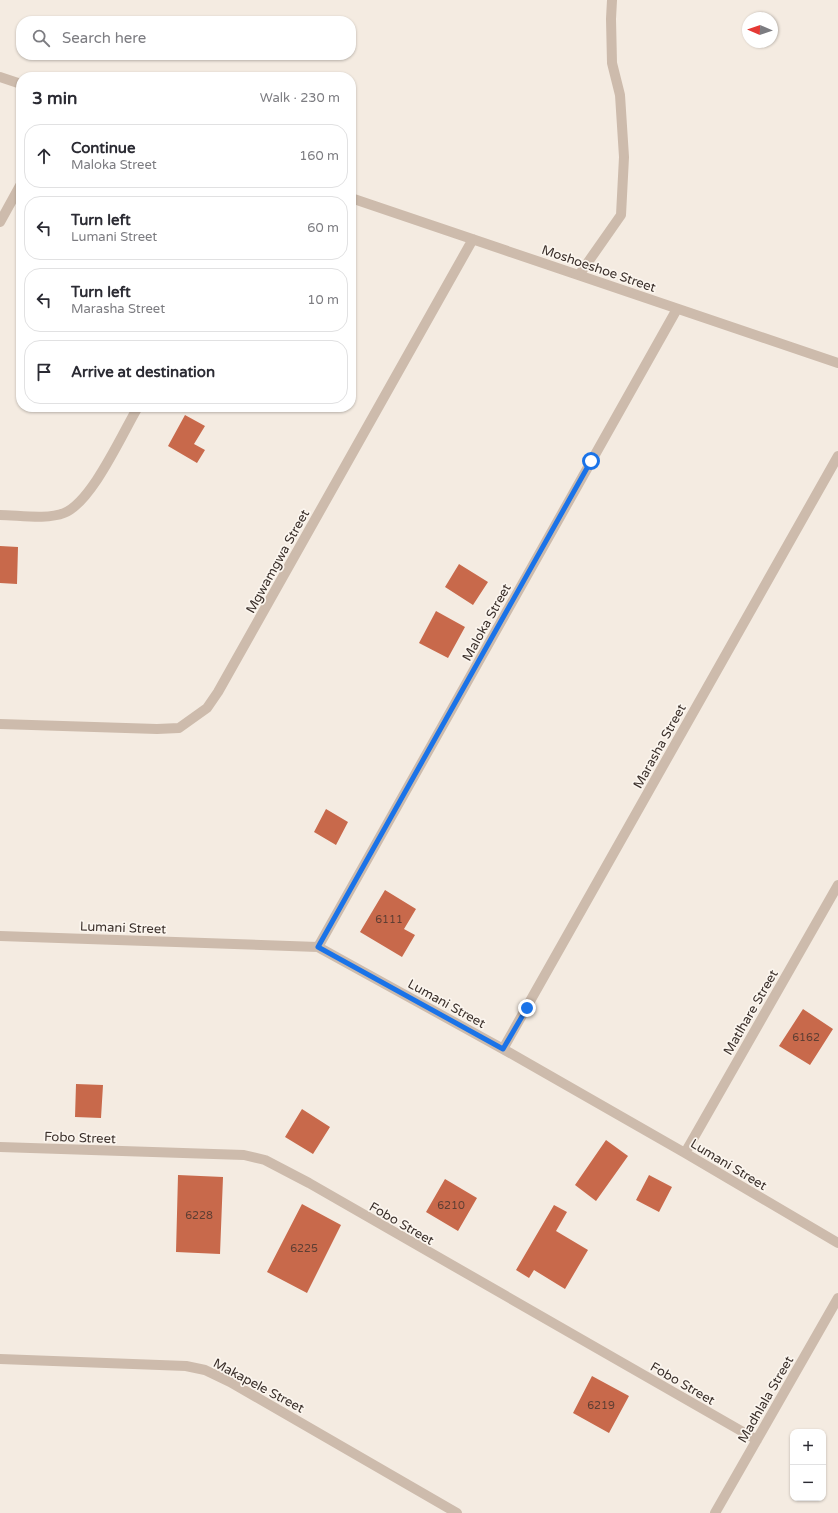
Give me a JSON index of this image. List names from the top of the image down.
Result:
{
  "streets": {
    "street": [
      "Moshoeshoe Street",
      "Mgwamgwa Street",
      "Maloka Street",
      "Marasha Street",
      "Lumani Street",
      "Matlhare Street",
      "Fobo Street",
      "Makapele Street",
      "Madhlala Street"
    ]
  },
  "crossings": [
    ["Moshoeshoe Street", "Mgwamgwa Street"],
    ["Moshoeshoe Street", "Maloka Street"],
    ["Maloka Street", "Lumani Street"],
    ["Marasha Street", "Lumani Street"],
    ["Lumani Street", "Matlhare Street"],
    ["Fobo Street", "Madhlala Street"]
  ],
  "house_numbers": [
    "6111",
    "6162",
    "6210",
    "6228",
    "6225",
    "6219"
  ],
  "north": "left",
  "page": {
    "search": "Search here",
    "heading": ["3 min", "Walk · 230 m"],
    "list": [
      ["Continue", "Maloka Street", "160 m"],
      ["Turn left", "Lumani Street", "60 m"],
      ["Turn left", "Marasha Street", "10 m"],
      "Arrive at destination"
    ],
    "map_buttons": ["+", "−"]
  }
}
